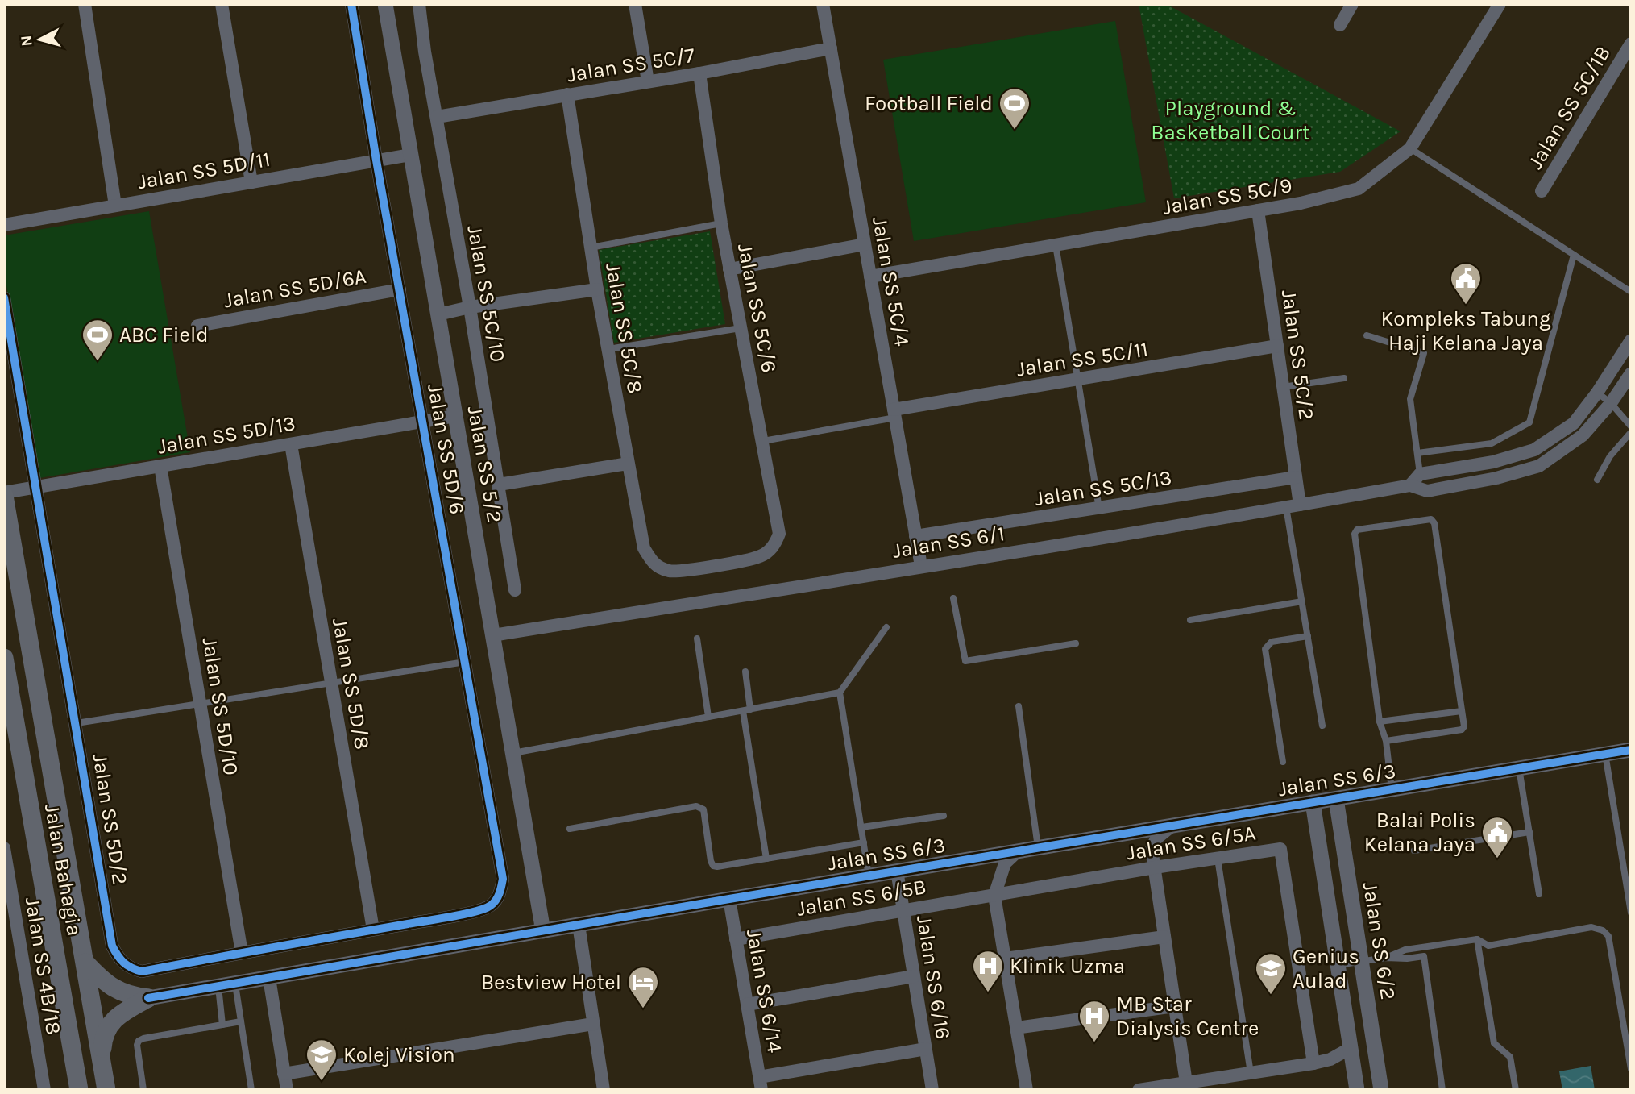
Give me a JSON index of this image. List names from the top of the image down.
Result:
{
  "streets": {
    "main road": ["Jalan Bahagia"],
    "street": [
      "Jalan SS 5C/7",
      "Jalan SS 5C/1B",
      "Jalan SS 5D/11",
      "Jalan SS 5C/9",
      "Jalan SS 5C/4",
      "Jalan SS 5D/6A",
      "Jalan SS 5C/10",
      "Jalan SS 5C/6",
      "Jalan SS 5C/8",
      "Jalan SS 5C/2",
      "Jalan SS 5C/11",
      "Jalan SS 5D/13",
      "Jalan SS 5D/6",
      "Jalan SS 5/2",
      "Jalan SS 5C/13",
      "Jalan SS 6/1",
      "Jalan SS 5D/8",
      "Jalan SS 5D/10",
      "Jalan SS 6/3",
      "Jalan SS 5D/2",
      "Jalan SS 6/5A",
      "Jalan SS 6/5B",
      "Jalan SS 6/2",
      "Jalan SS 4B/18",
      "Jalan SS 6/16",
      "Jalan SS 6/14"
    ]
  },
  "crossings": [
    ["Jalan SS 5C/7", "Jalan SS 5C/4"],
    ["Jalan SS 5C/7", "Jalan SS 5C/10"],
    ["Jalan SS 5C/7", "Jalan SS 5C/6"],
    ["Jalan SS 5C/7", "Jalan SS 5C/8"],
    ["Jalan SS 5D/11", "Jalan SS 5D/6"],
    ["Jalan SS 5D/11", "Jalan SS 5/2"],
    ["Jalan SS 5C/9", "Jalan SS 5C/4"],
    ["Jalan SS 5C/9", "Jalan SS 5C/2"],
    ["Jalan SS 5C/4", "Jalan SS 5C/11"],
    ["Jalan SS 5C/4", "Jalan SS 5C/13"],
    ["Jalan SS 5C/4", "Jalan SS 6/1"],
    ["Jalan SS 5D/6A", "Jalan SS 5D/6"],
    ["Jalan SS 5C/6", "Jalan SS 5C/8"],
    ["Jalan SS 5C/2", "Jalan SS 5C/11"],
    ["Jalan SS 5C/2", "Jalan SS 5C/13"],
    ["Jalan SS 5C/2", "Jalan SS 6/1"],
    ["Jalan SS 5D/13", "Jalan SS 5D/6"],
    ["Jalan SS 5D/13", "Jalan SS 5/2"],
    ["Jalan SS 5D/13", "Jalan SS 5D/8"],
    ["Jalan SS 5D/13", "Jalan SS 5D/10"],
    ["Jalan SS 5D/13", "Jalan SS 5D/2"],
    ["Jalan SS 5D/13", "Jalan Bahagia"],
    ["Jalan SS 5D/6", "Jalan SS 5D/2"],
    ["Jalan SS 5/2", "Jalan SS 6/1"],
    ["Jalan SS 5/2", "Jalan SS 6/3"],
    ["Jalan SS 5D/8", "Jalan SS 5D/2"],
    ["Jalan SS 5D/10", "Jalan SS 5D/2"],
    ["Jalan SS 6/3", "Jalan SS 6/2"],
    ["Jalan SS 6/3", "Jalan SS 6/16"],
    ["Jalan SS 6/3", "Jalan SS 6/14"],
    ["Jalan SS 6/5A", "Jalan SS 6/5B"],
    ["Jalan SS 6/5B", "Jalan SS 6/16"],
    ["Jalan SS 6/5B", "Jalan SS 6/14"]
  ],
  "parks": ["Playground & Basketball Court"],
  "places": {
    "sports": ["Football Field", "ABC Field"],
    "public building": ["Kompleks Tabung Haji Kelana Jaya", "Balai Polis Kelana Jaya"],
    "hospital": ["Klinik Uzma", "MB Star Dialysis Centre"],
    "school or university": ["Genius Aulad", "Kolej Vision"],
    "hotel": ["Bestview Hotel"]
  },
  "north": "left"
}
